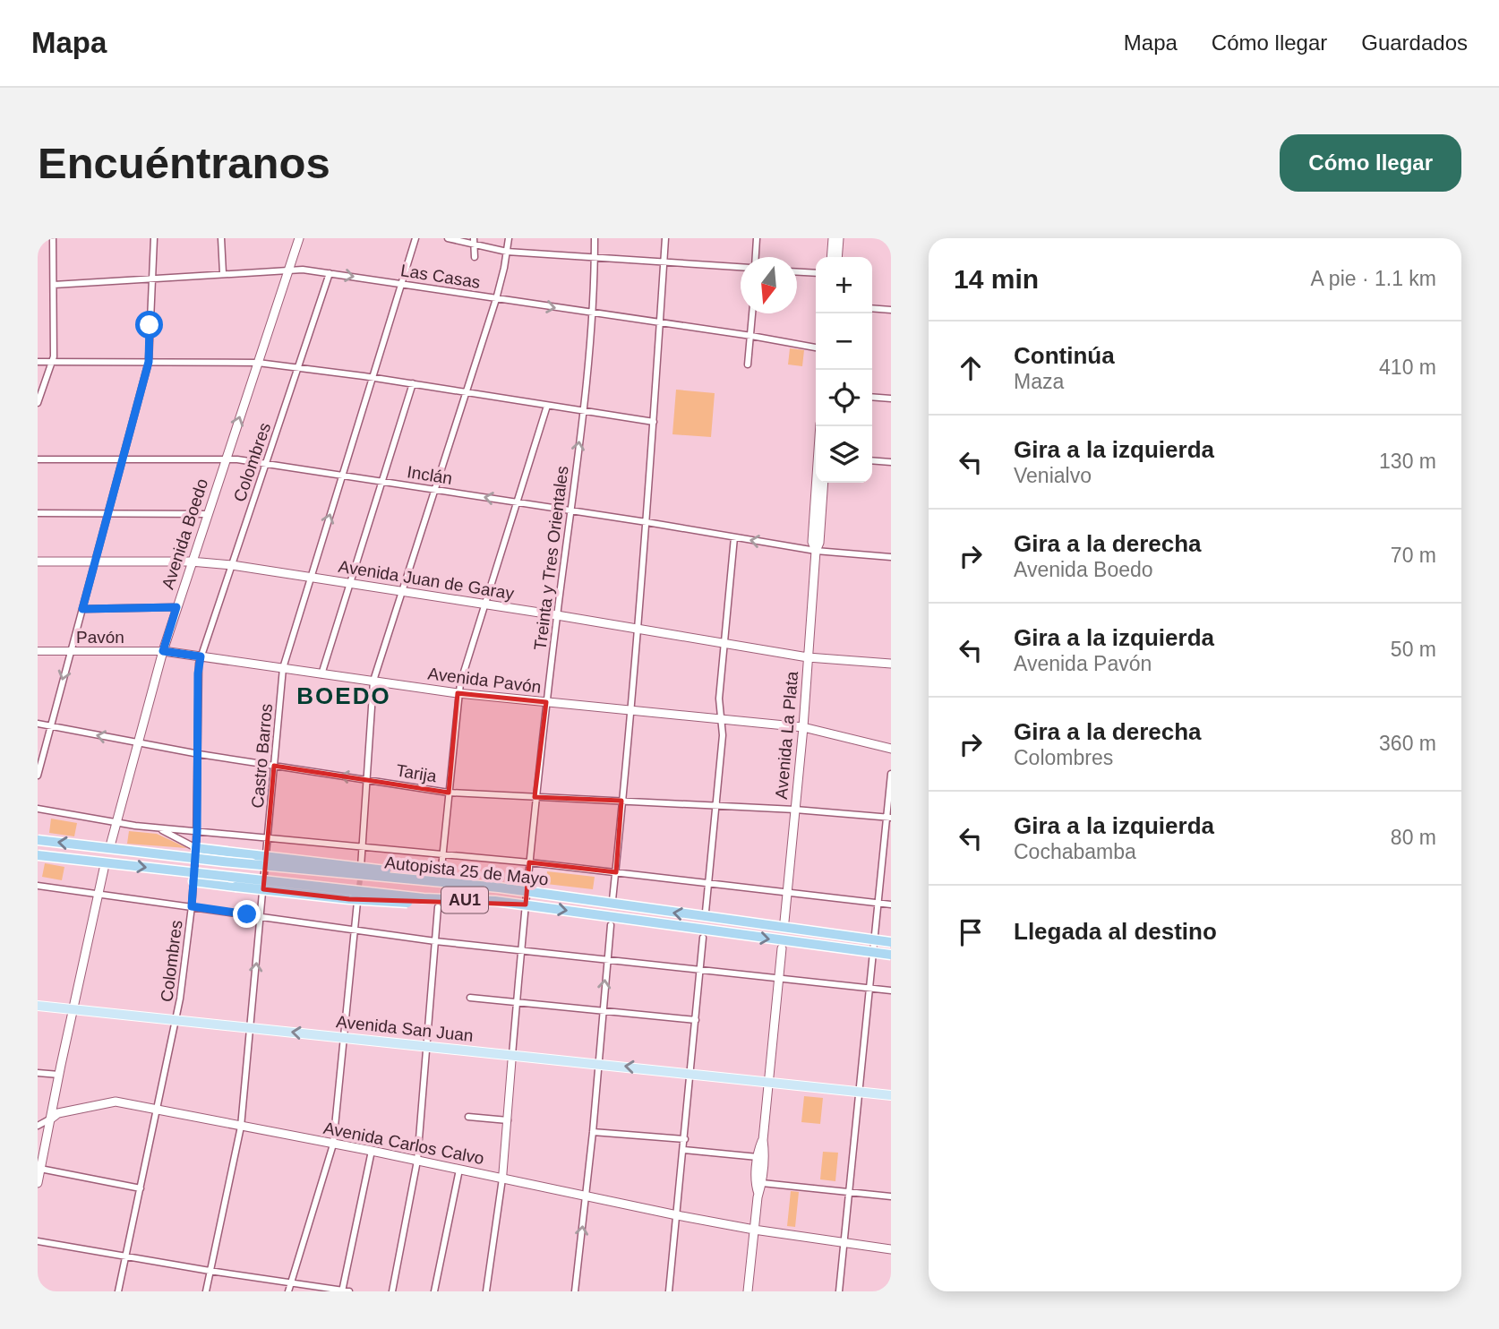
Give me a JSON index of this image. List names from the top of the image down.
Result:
{
  "streets": {
    "highway": ["Autopista 25 de Mayo", "AU1"],
    "main road": [
      "Avenida Boedo",
      "Avenida Juan de Garay",
      "Avenida Pavón",
      "Avenida La Plata",
      "Avenida San Juan",
      "Avenida Carlos Calvo"
    ],
    "street": [
      "Las Casas",
      "Colombres",
      "Inclán",
      "Treinta y Tres Orientales",
      "Pavón",
      "Castro Barros",
      "Tarija"
    ]
  },
  "crossings": [
    ["Las Casas", "Colombres"],
    ["Las Casas", "Avenida Boedo"],
    ["Las Casas", "Treinta y Tres Orientales"],
    ["Las Casas", "Castro Barros"],
    ["Colombres", "Inclán"],
    ["Colombres", "Avenida Juan de Garay"],
    ["Colombres", "Avenida Pavón"],
    ["Colombres", "Tarija"],
    ["Colombres", "Avenida San Juan"],
    ["Colombres", "Avenida Carlos Calvo"],
    ["Inclán", "Avenida Boedo"],
    ["Inclán", "Treinta y Tres Orientales"],
    ["Inclán", "Avenida La Plata"],
    ["Inclán", "Castro Barros"],
    ["Avenida Boedo", "Avenida Juan de Garay"],
    ["Avenida Boedo", "Pavón"],
    ["Avenida Boedo", "Avenida Pavón"],
    ["Avenida Boedo", "Tarija"],
    ["Treinta y Tres Orientales", "Avenida Juan de Garay"],
    ["Treinta y Tres Orientales", "Avenida Pavón"],
    ["Treinta y Tres Orientales", "Tarija"],
    ["Treinta y Tres Orientales", "Avenida San Juan"],
    ["Treinta y Tres Orientales", "Avenida Carlos Calvo"],
    ["Avenida Juan de Garay", "Avenida La Plata"],
    ["Avenida Juan de Garay", "Castro Barros"],
    ["Pavón", "Avenida Pavón"],
    ["Avenida Pavón", "Avenida La Plata"],
    ["Avenida Pavón", "Castro Barros"],
    ["Avenida La Plata", "Tarija"],
    ["Castro Barros", "Tarija"],
    ["Castro Barros", "Avenida San Juan"],
    ["Castro Barros", "Avenida Carlos Calvo"]
  ],
  "districts": ["BOEDO"],
  "north": "bottom",
  "page": {
    "header": "Mapa",
    "nav": ["Mapa", "Cómo llegar", "Guardados"],
    "buttons": "Cómo llegar",
    "title": "Encuéntranos",
    "heading": ["14 min", "A pie · 1.1 km"],
    "map_buttons": ["+", "−"],
    "list": [
      ["Continúa", "Maza", "410 m"],
      ["Gira a la izquierda", "Venialvo", "130 m"],
      ["Gira a la derecha", "Avenida Boedo", "70 m"],
      ["Gira a la izquierda", "Avenida Pavón", "50 m"],
      ["Gira a la derecha", "Colombres", "360 m"],
      ["Gira a la izquierda", "Cochabamba", "80 m"],
      "Llegada al destino"
    ]
  }
}
